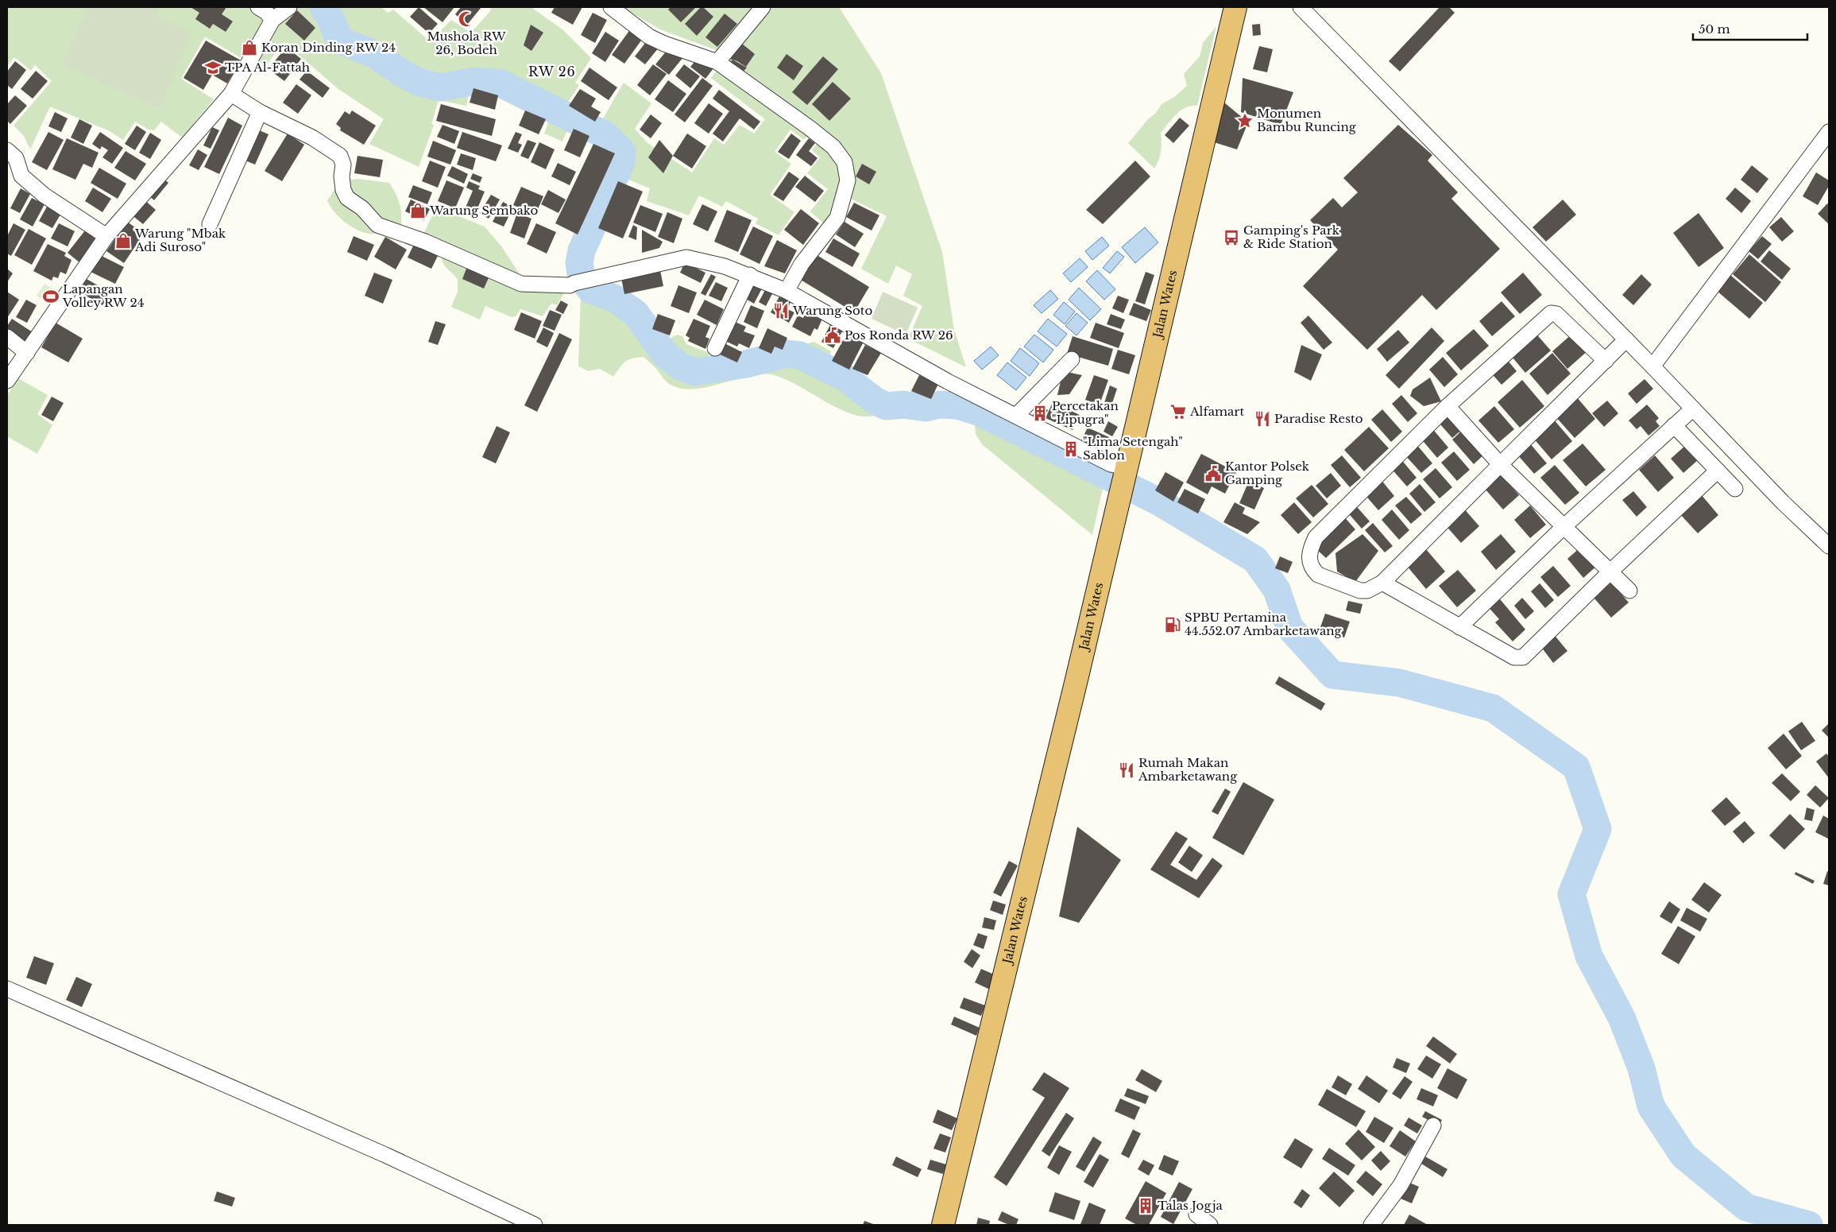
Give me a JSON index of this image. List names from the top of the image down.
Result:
{
  "streets": {
    "highway": ["Jalan Wates"]
  },
  "districts": ["RW 26"],
  "places": {
    "mosque": ["Mushola RW 26, Bodeh"],
    "shop": ["Koran Dinding RW 24", "Warung Sembako", "Warung \"Mbak Adi Suroso\""],
    "school or university": ["TPA Al-Fattah"],
    "place": ["Monumen Bambu Runcing"],
    "bus stop": ["Gamping's Park & Ride Station"],
    "sports": ["Lapangan Volley RW 24"],
    "restaurant": ["Warung Soto", "Paradise Resto", "Rumah Makan Ambarketawang"],
    "public building": ["Pos Ronda RW 26", "Kantor Polsek Gamping"],
    "supermarket": ["Alfamart"],
    "building": ["Percetakan \"Lipugra\"", "\"Lima Setengah\" Sablon", "Talas Jogja"],
    "fuel station": ["SPBU Pertamina 44.552.07 Ambarketawang"]
  },
  "scale_bar": "50 m"
}
